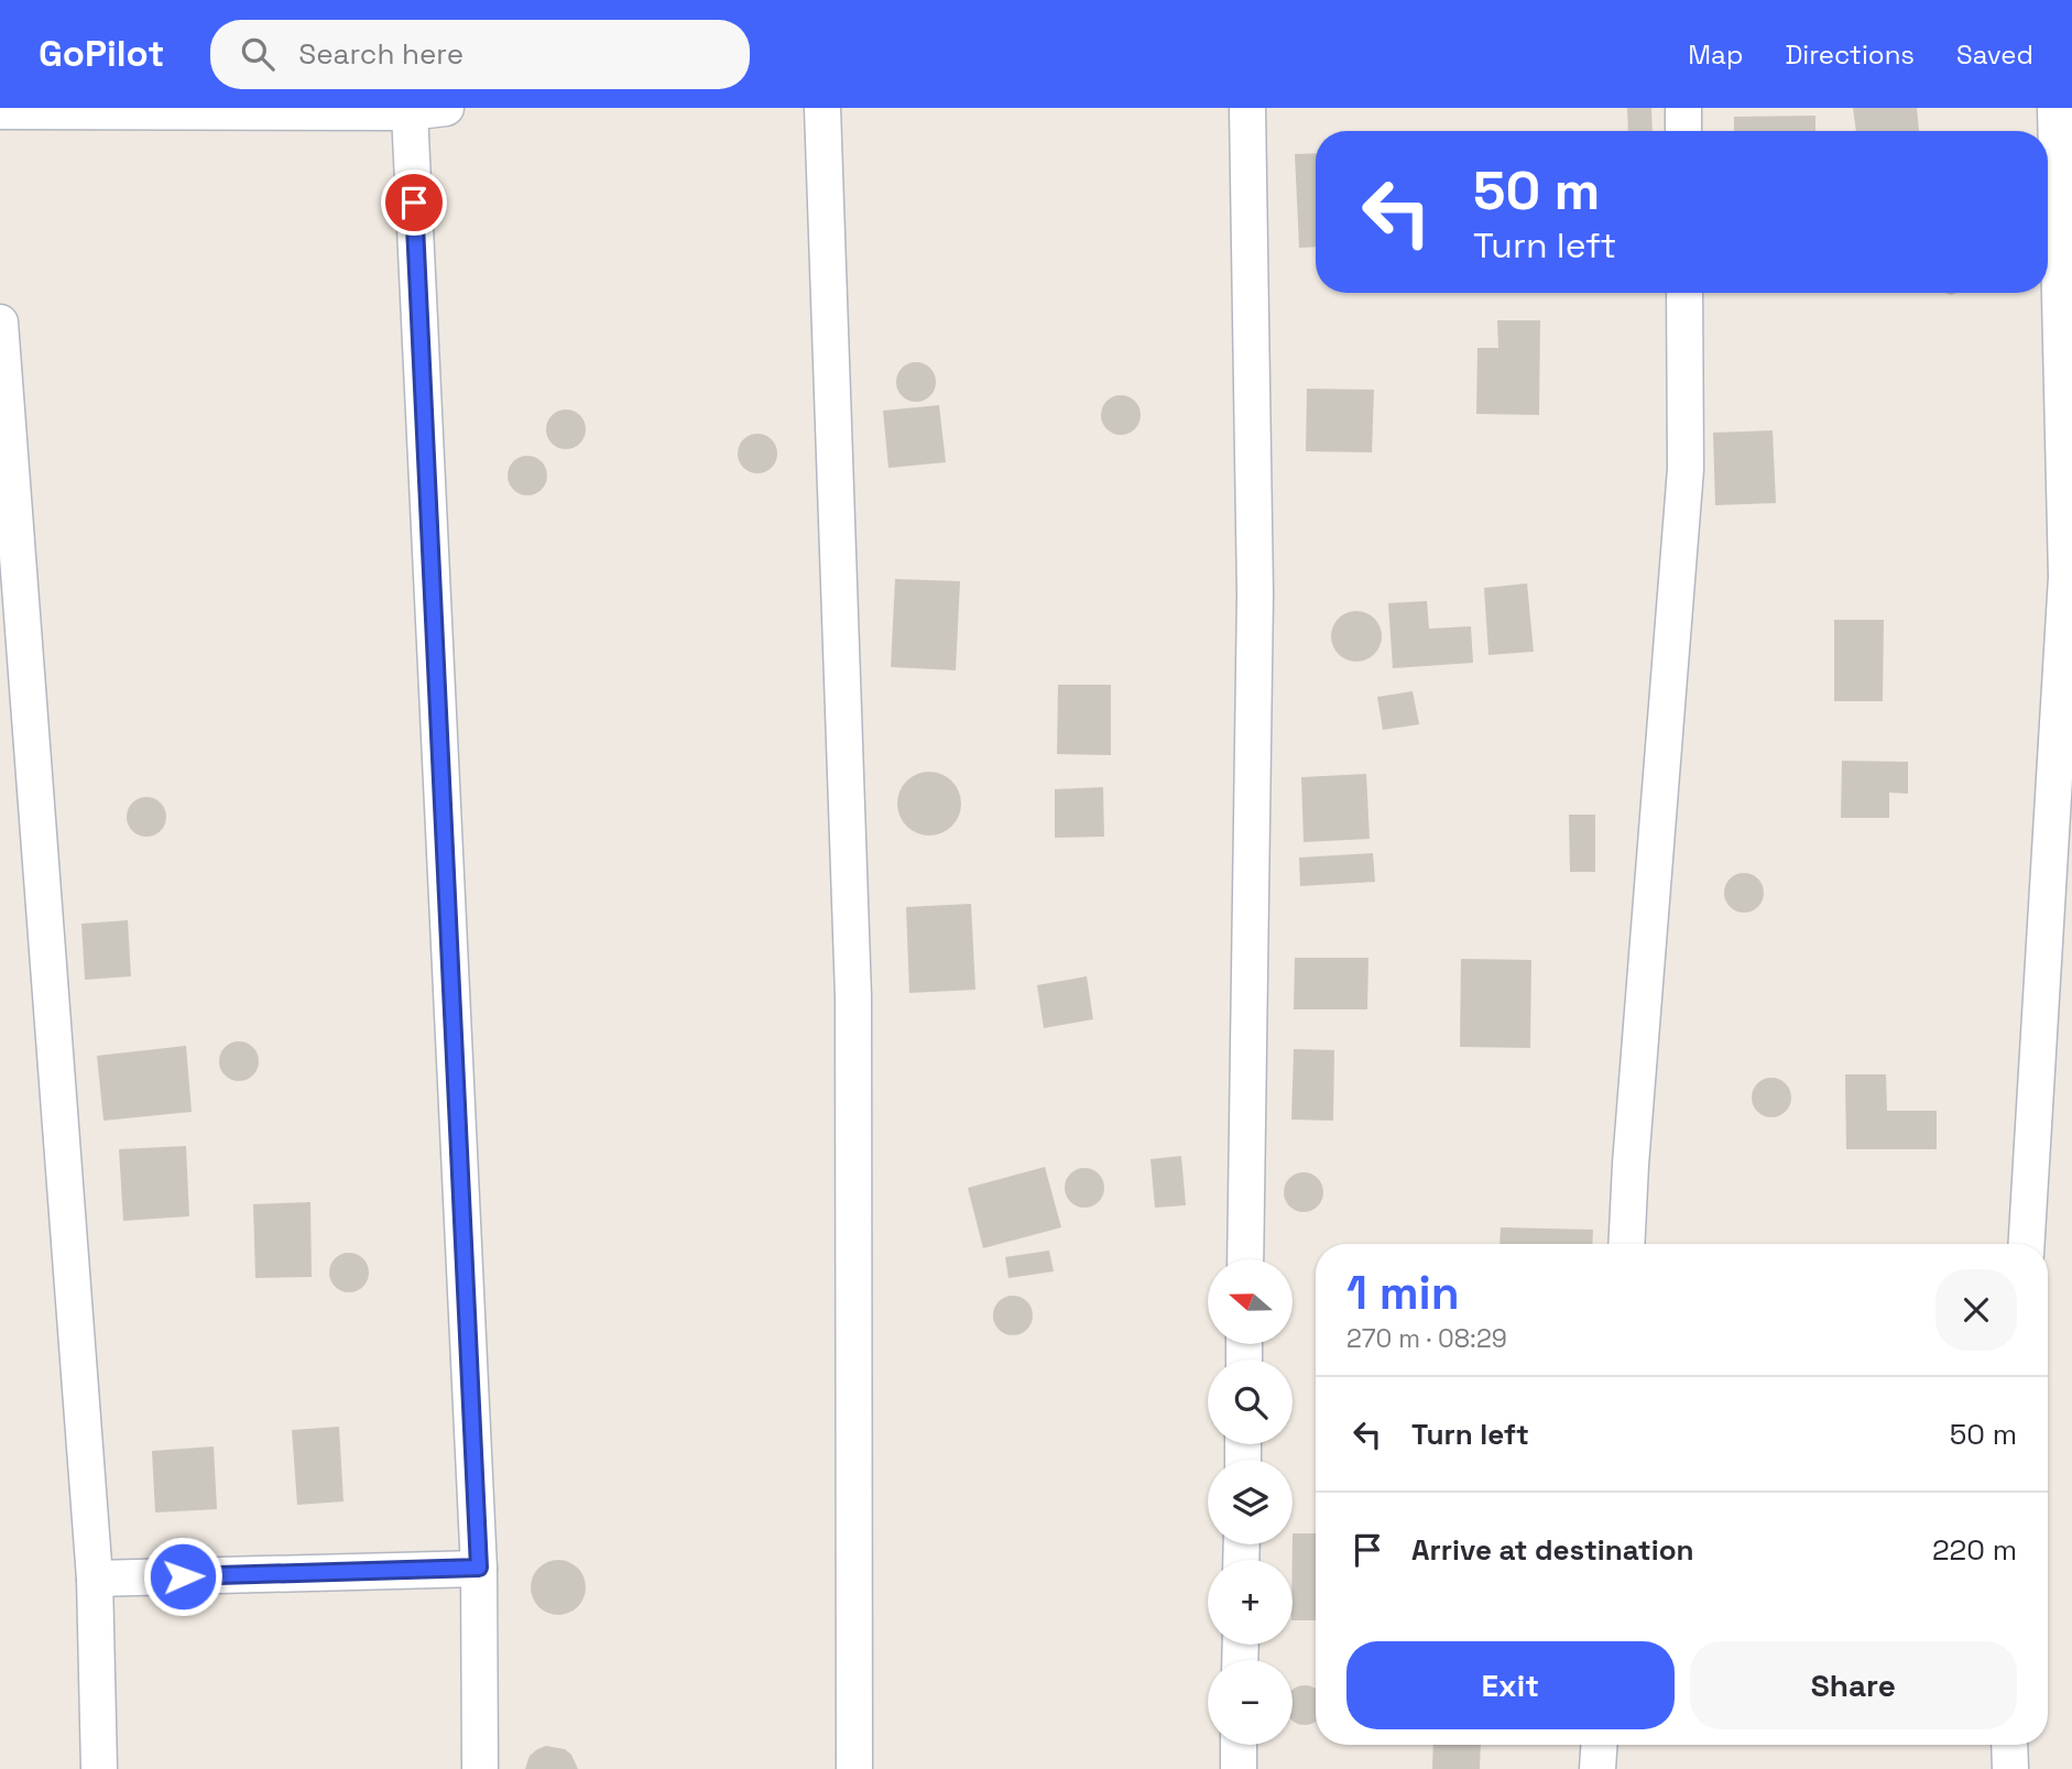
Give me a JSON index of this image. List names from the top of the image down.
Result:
{
  "north": "left",
  "page": {
    "header": "GoPilot",
    "search": "Search here",
    "nav": ["Map", "Directions", "Saved"],
    "turn": ["50 m", "Turn left"],
    "heading": ["1 min", "270 m · 08:29"],
    "map_buttons": ["+", "−"],
    "list": [
      {
        "name": "Turn left",
        "value": "50 m"
      },
      {
        "name": "Arrive at destination",
        "value": "220 m"
      }
    ],
    "buttons": ["Exit", "Share"]
  }
}
